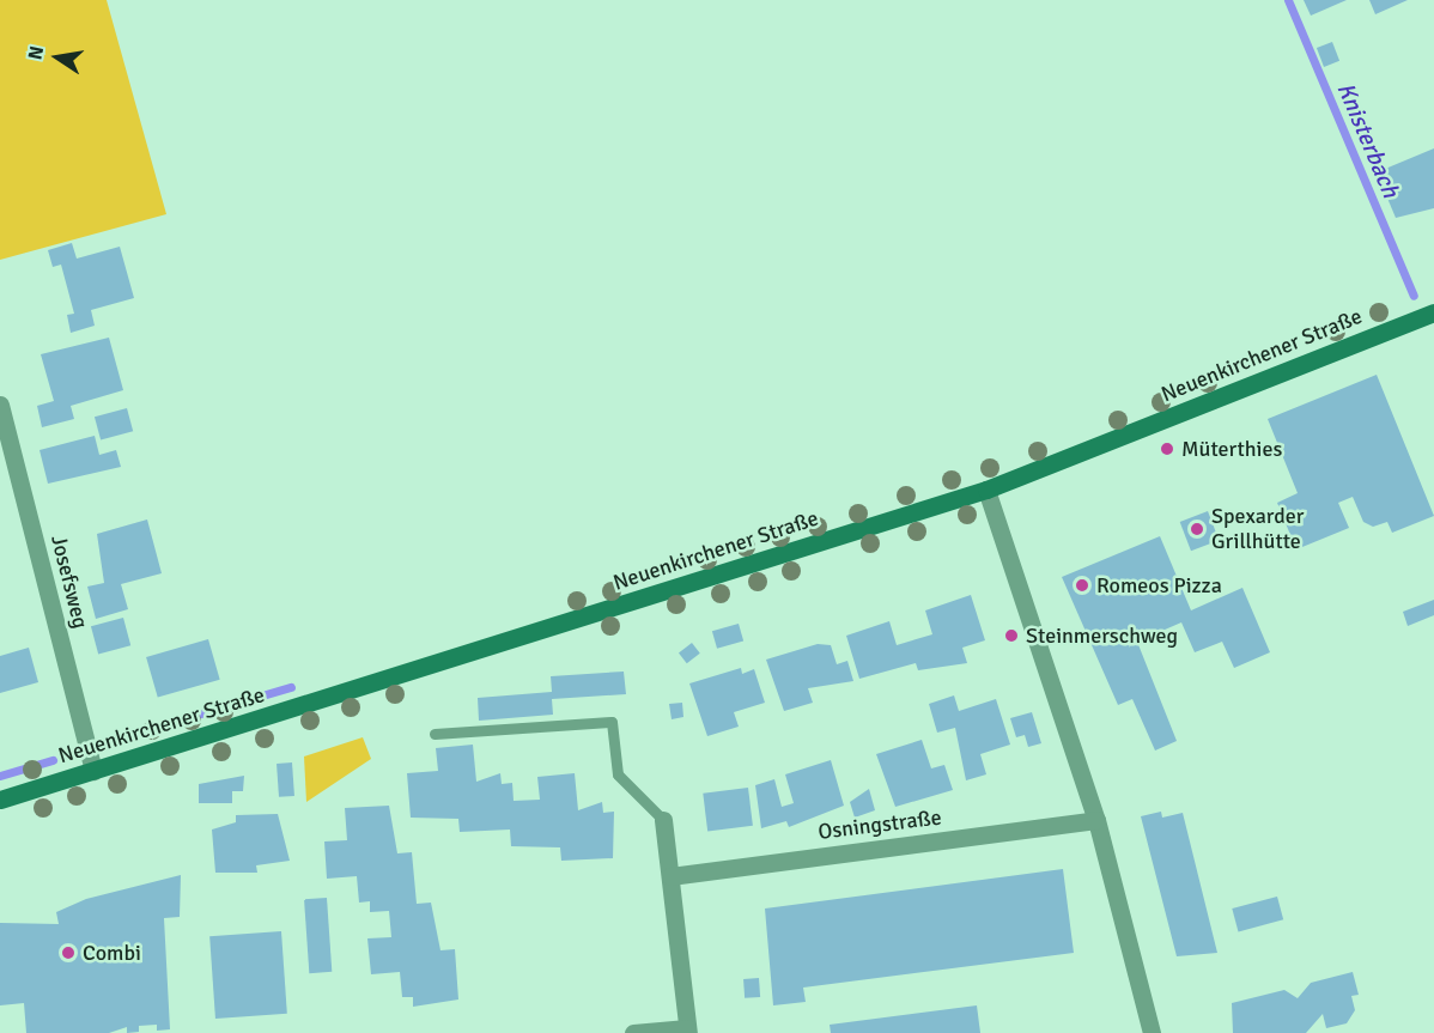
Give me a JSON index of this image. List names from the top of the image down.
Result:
{
  "streets": {
    "main road": ["Neuenkirchener Straße"],
    "street": ["Josefsweg", "Osningstraße"]
  },
  "crossings": [
    ["Neuenkirchener Straße", "Josefsweg"]
  ],
  "water": ["Knisterbach"],
  "places": [
    "Müterthies",
    "Spexarder Grillhütte",
    "Romeos Pizza",
    "Steinmerschweg",
    "Combi"
  ],
  "north": "left"
}
